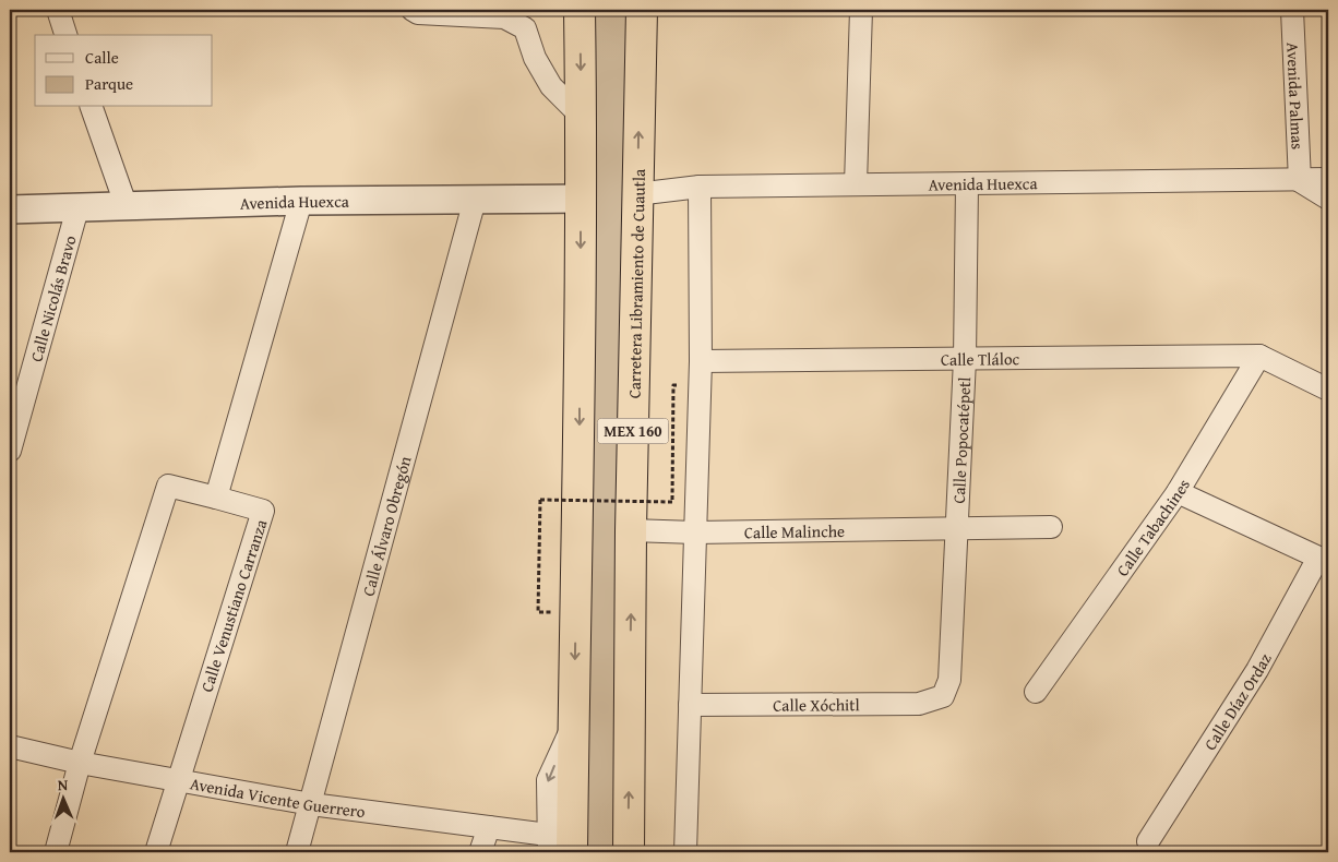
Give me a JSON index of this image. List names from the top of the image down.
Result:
{
  "streets": {
    "highway": ["Carretera Libramiento de Cuautla", "MEX 160"],
    "street": [
      "Avenida Palmas",
      "Avenida Huexca",
      "Calle Nicolás Bravo",
      "Calle Tláloc",
      "Calle Popocatépetl",
      "Calle Álvaro Obregón",
      "Calle Tabachines",
      "Calle Malinche",
      "Calle Venustiano Carranza",
      "Calle Díaz Ordaz",
      "Calle Xóchitl",
      "Avenida Vicente Guerrero"
    ]
  },
  "crossings": [
    ["Avenida Palmas", "Avenida Huexca"],
    ["Avenida Huexca", "Carretera Libramiento de Cuautla"],
    ["Avenida Huexca", "Calle Nicolás Bravo"],
    ["Avenida Huexca", "MEX 160"],
    ["Avenida Huexca", "Calle Popocatépetl"],
    ["Avenida Huexca", "Calle Álvaro Obregón"],
    ["Carretera Libramiento de Cuautla", "Calle Malinche"],
    ["Calle Tláloc", "Calle Popocatépetl"],
    ["Calle Tláloc", "Calle Tabachines"],
    ["Calle Popocatépetl", "Calle Malinche"],
    ["Calle Popocatépetl", "Calle Xóchitl"],
    ["Calle Álvaro Obregón", "Avenida Vicente Guerrero"],
    ["Calle Venustiano Carranza", "Avenida Vicente Guerrero"]
  ],
  "legend": ["Calle", "Parque"],
  "north": "top"
}
